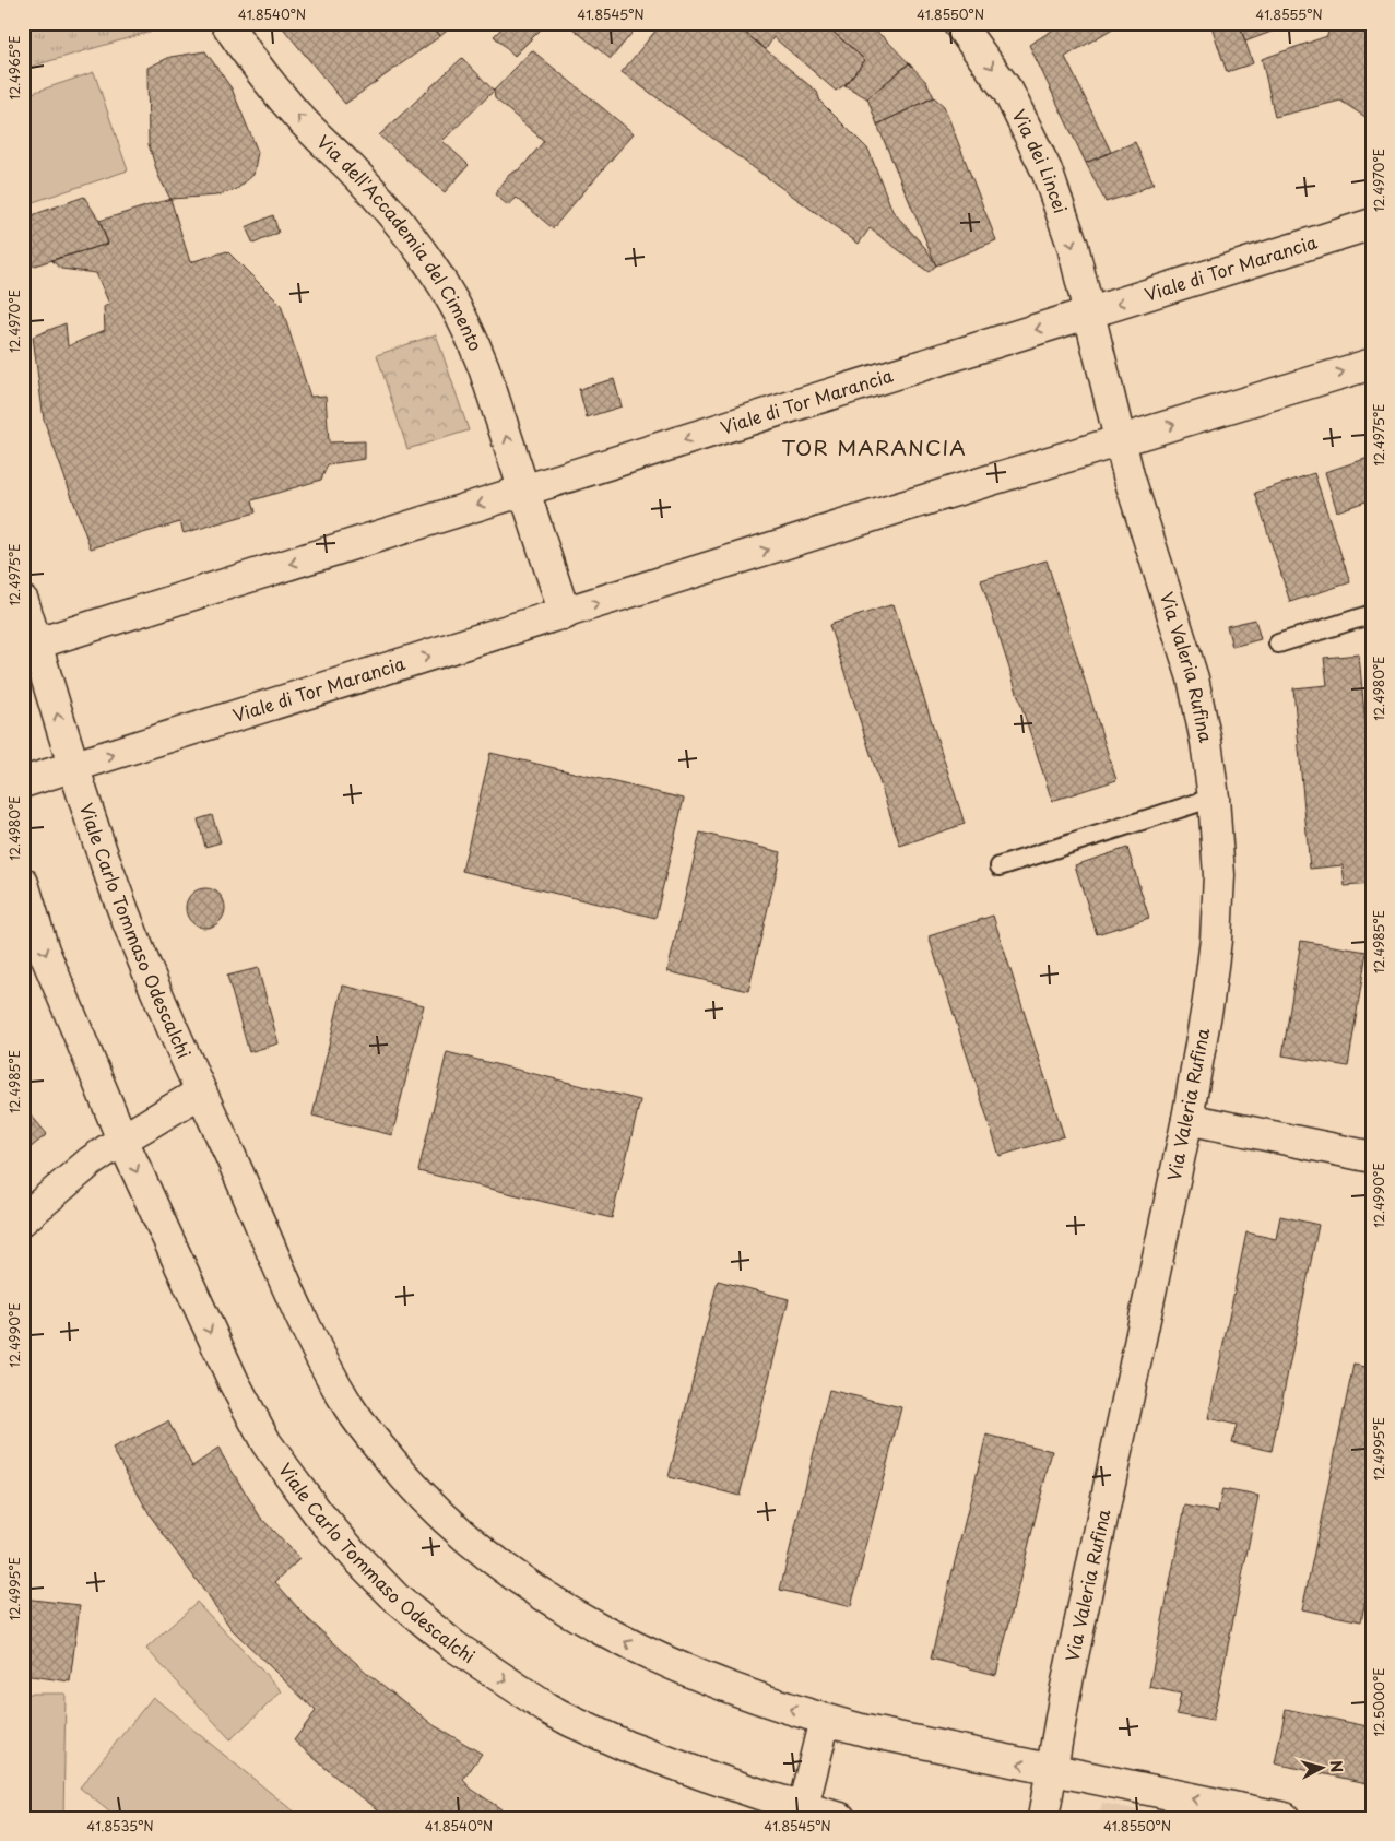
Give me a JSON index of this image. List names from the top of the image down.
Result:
{
  "streets": {
    "street": [
      "Via dei Lincei",
      "Via dell'Accademia del Cimento",
      "Viale di Tor Marancia",
      "Via Valeria Rufina",
      "Viale Carlo Tommaso Odescalchi"
    ]
  },
  "crossings": [
    ["Via dei Lincei", "Viale di Tor Marancia"],
    ["Via dell'Accademia del Cimento", "Viale di Tor Marancia"],
    ["Viale di Tor Marancia", "Via Valeria Rufina"],
    ["Viale di Tor Marancia", "Viale Carlo Tommaso Odescalchi"],
    ["Via Valeria Rufina", "Viale Carlo Tommaso Odescalchi"]
  ],
  "one_way": ["Via dei Lincei", "Via dell'Accademia del Cimento"],
  "districts": ["TOR MARANCIA"],
  "north": "right",
  "coordinates": [
    "41.8540°N",
    "41.8545°N",
    "41.8550°N",
    "41.8555°N",
    "12.4965°E",
    "12.4970°E",
    "12.4975°E",
    "12.4980°E",
    "12.4985°E",
    "12.4990°E",
    "12.4995°E",
    "12.5000°E",
    "41.8535°N"
  ]
}
